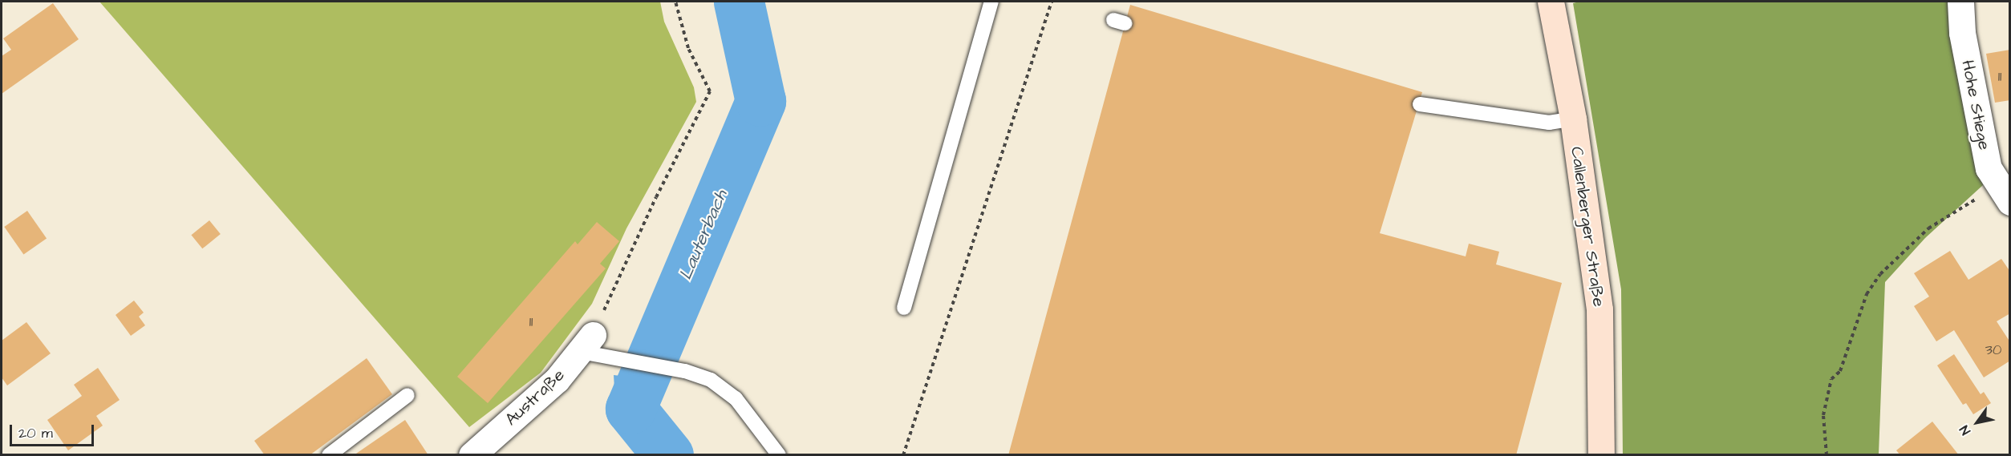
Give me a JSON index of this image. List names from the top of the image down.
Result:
{
  "streets": {
    "street": ["Hohe Stiege", "Callenberger Straße", "Austraße"]
  },
  "water": ["Lauterbach"],
  "house_numbers": ["11", "11", "30"],
  "scale_bar": "20 m",
  "north": "bottom left"
}
